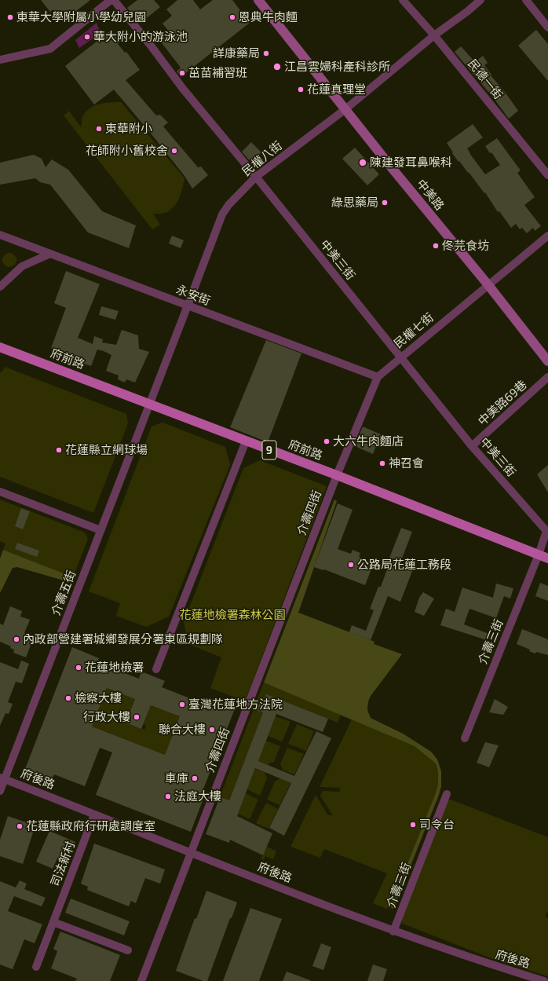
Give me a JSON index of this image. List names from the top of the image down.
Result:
{
  "streets": {
    "main road": ["府前路", "9"],
    "street": [
      "民德一街",
      "民權八街",
      "中美路",
      "中美三街",
      "永安街",
      "民權七街",
      "中美路69巷",
      "介壽四街",
      "介壽五街",
      "介壽三街",
      "府後路",
      "司法新村"
    ]
  },
  "crossings": [
    ["民德一街", "民權八街"],
    ["民權八街", "中美路"],
    ["民權八街", "中美三街"],
    ["民權八街", "永安街"],
    ["民權八街", "府前路"],
    ["民權八街", "介壽五街"],
    ["中美路", "民權七街"],
    ["中美三街", "民權七街"],
    ["中美三街", "中美路69巷"],
    ["中美三街", "介壽三街"],
    ["永安街", "民權七街"],
    ["民權七街", "府前路"],
    ["民權七街", "介壽四街"],
    ["府前路", "介壽四街"],
    ["府前路", "介壽五街"],
    ["府前路", "介壽三街"],
    ["介壽四街", "府後路"],
    ["介壽五街", "府後路"],
    ["介壽三街", "府後路"],
    ["府後路", "司法新村"]
  ],
  "parks": ["花蓮地檢署森林公園"],
  "places": [
    "東華大學附屬小學幼兒園",
    "恩典牛肉麵",
    "華大附小的游泳池",
    "詳康藥局",
    "江昌雲婦科產科診所",
    "茁苗補習班",
    "花蓮真理堂",
    "東華附小",
    "花師附小舊校舍",
    "陳建發耳鼻喉科",
    "綠思藥局",
    "佟芫食坊",
    "大六牛肉麵店",
    "花蓮縣立網球場",
    "神召會",
    "公路局花蓮工務段",
    "內政部營建署城鄉發展分署東區規劃隊",
    "花蓮地檢署",
    "檢察大樓",
    "臺灣花蓮地方法院",
    "行政大樓",
    "聯合大樓",
    "車庫",
    "法庭大樓",
    "司令台",
    "花蓮縣政府行研處調度室"
  ]
}
